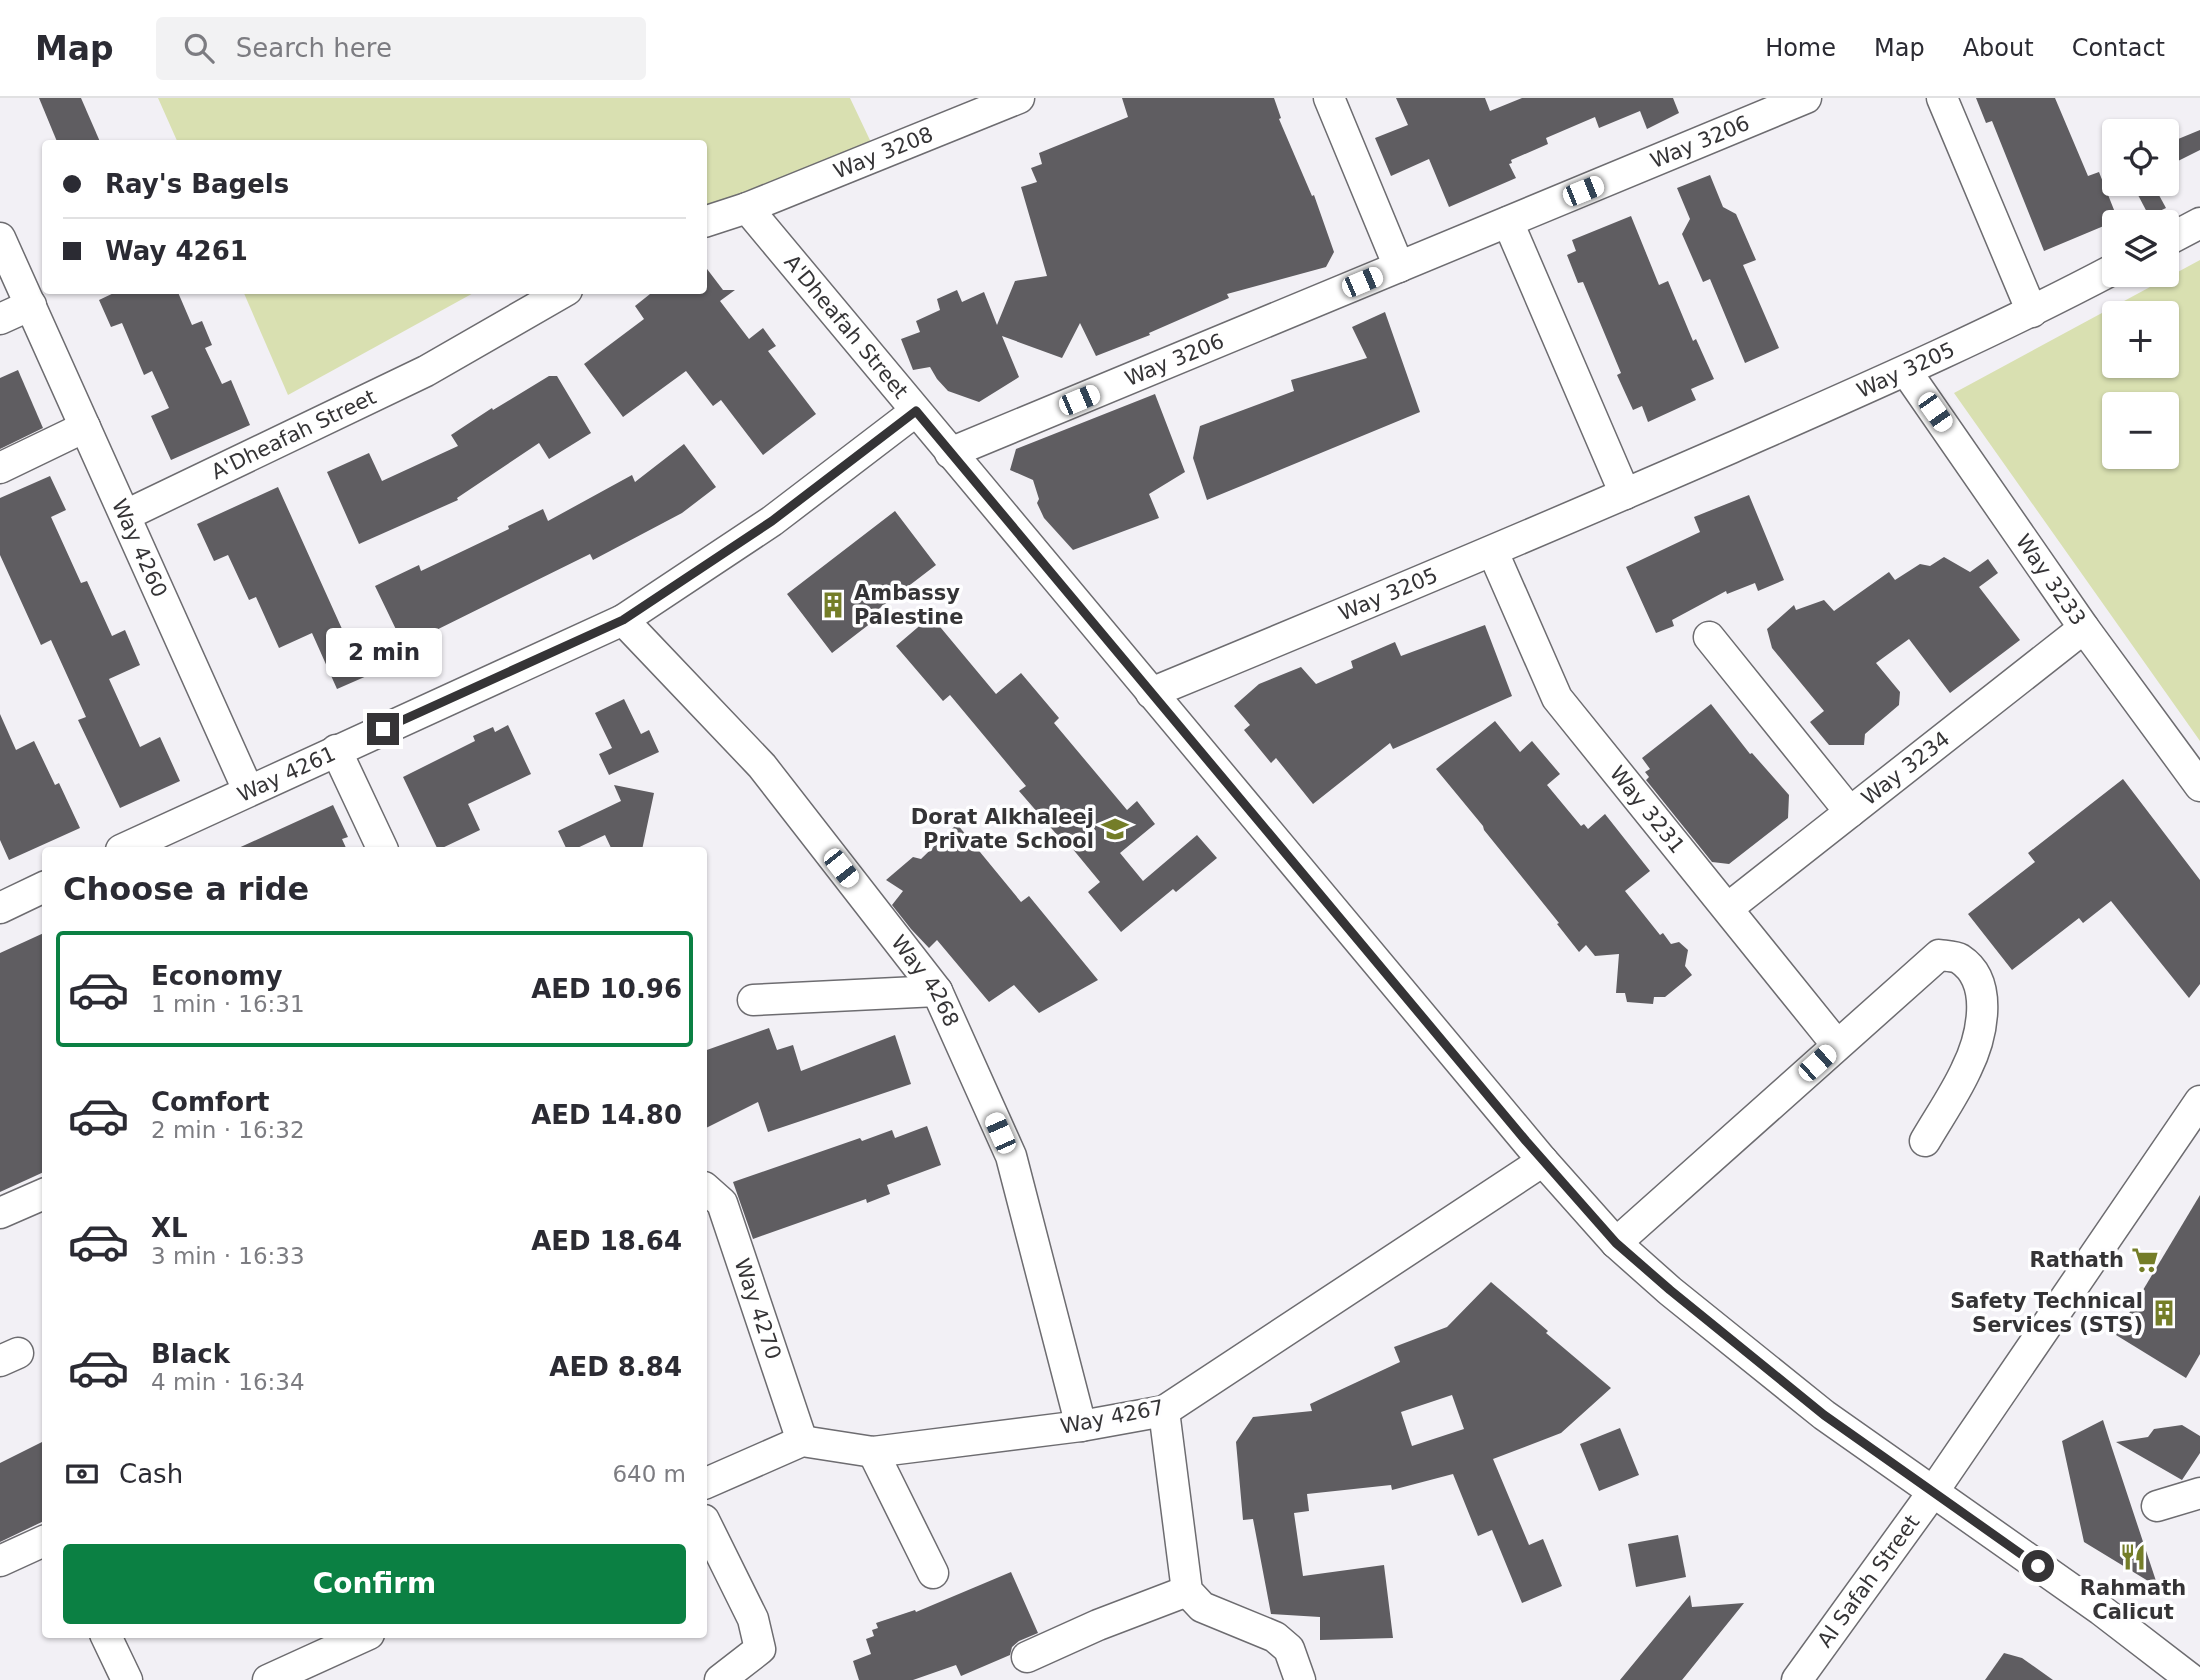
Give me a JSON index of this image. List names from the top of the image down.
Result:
{
  "streets": {
    "street": [
      "Way 3206",
      "Way 3208",
      "A'Dheafah Street",
      "Way 3205",
      "Way 4260",
      "Way 3233",
      "Way 3234",
      "Way 4261",
      "Way 3231",
      "Way 4268",
      "Way 4270",
      "Way 4267",
      "Al Safah Street"
    ]
  },
  "crossings": [
    ["Way 3206", "A'Dheafah Street"],
    ["Way 3208", "A'Dheafah Street"],
    ["A'Dheafah Street", "Way 3205"],
    ["A'Dheafah Street", "Way 4260"],
    ["A'Dheafah Street", "Way 4261"],
    ["A'Dheafah Street", "Way 4267"],
    ["A'Dheafah Street", "Al Safah Street"],
    ["Way 3205", "Way 3233"],
    ["Way 3205", "Way 3231"],
    ["Way 4260", "Way 4261"],
    ["Way 3233", "Way 3234"],
    ["Way 3234", "Way 3231"],
    ["Way 4261", "Way 4268"],
    ["Way 4268", "Way 4267"],
    ["Way 4270", "Way 4267"]
  ],
  "places": {
    "building": ["Ambassy Palestine", "Safety Technical Services (STS)"],
    "school or university": ["Dorat Alkhaleej Private School"],
    "supermarket": ["Rathath"],
    "restaurant": ["Rahmath Calicut"]
  },
  "page": {
    "header": "Map",
    "search": "Search here",
    "nav": [
      "Home",
      "Map",
      "About",
      "Contact"
    ],
    "map_buttons": ["+", "−"],
    "banner": ["Ray's Bagels", "Way 4261"],
    "bubble": "2 min",
    "heading": "Choose a ride",
    "list": [
      {
        "name": "Economy",
        "note": "1 min · 16:31",
        "value": "AED 10.96"
      },
      {
        "name": "Comfort",
        "note": "2 min · 16:32",
        "value": "AED 14.80"
      },
      {
        "name": "XL",
        "note": "3 min · 16:33",
        "value": "AED 18.64"
      },
      {
        "name": "Black",
        "note": "4 min · 16:34",
        "value": "AED 8.84"
      }
    ],
    "pay": ["Cash", "640 m"],
    "buttons": "Confirm"
  }
}
